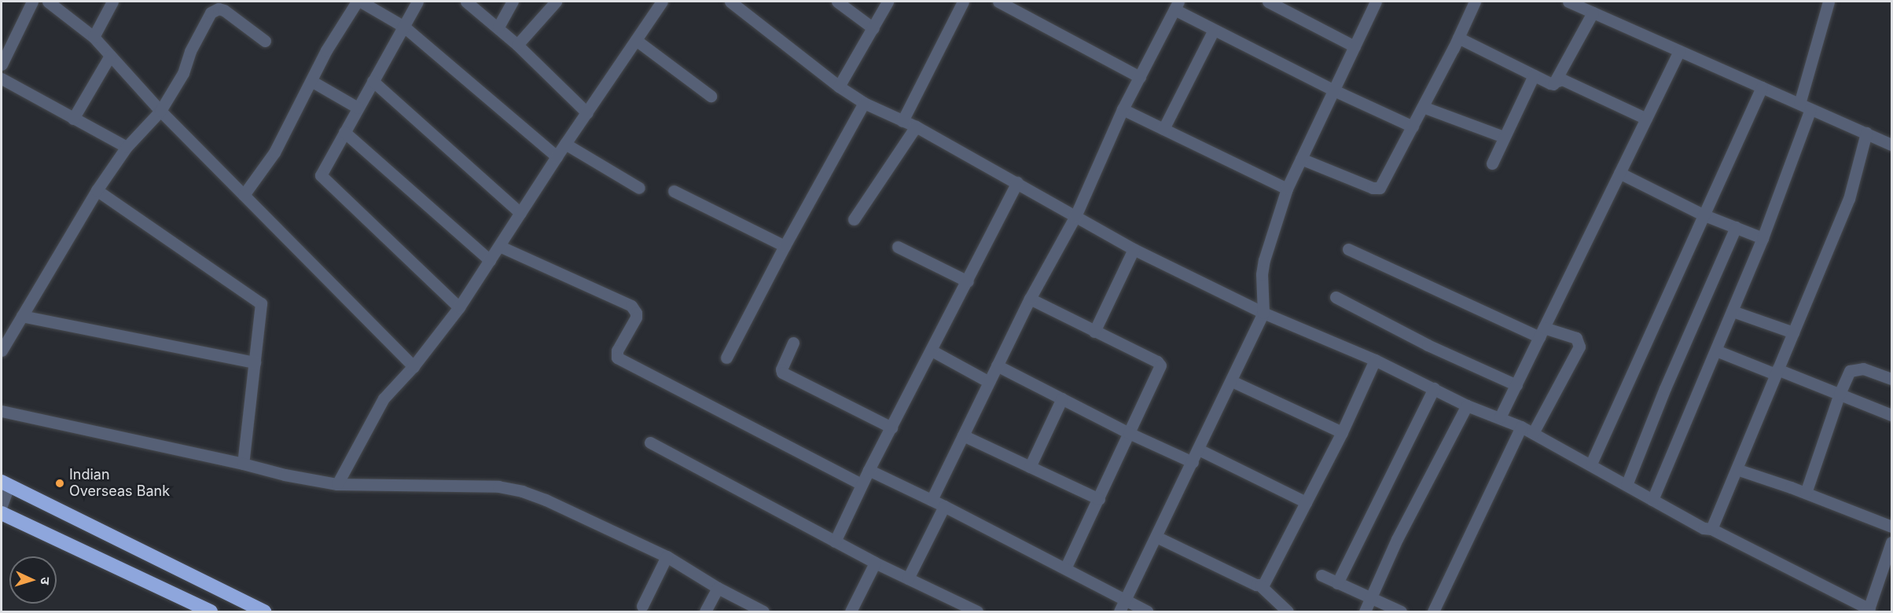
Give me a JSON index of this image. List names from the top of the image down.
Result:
{
  "places": ["Indian Overseas Bank"],
  "north": "right"
}
